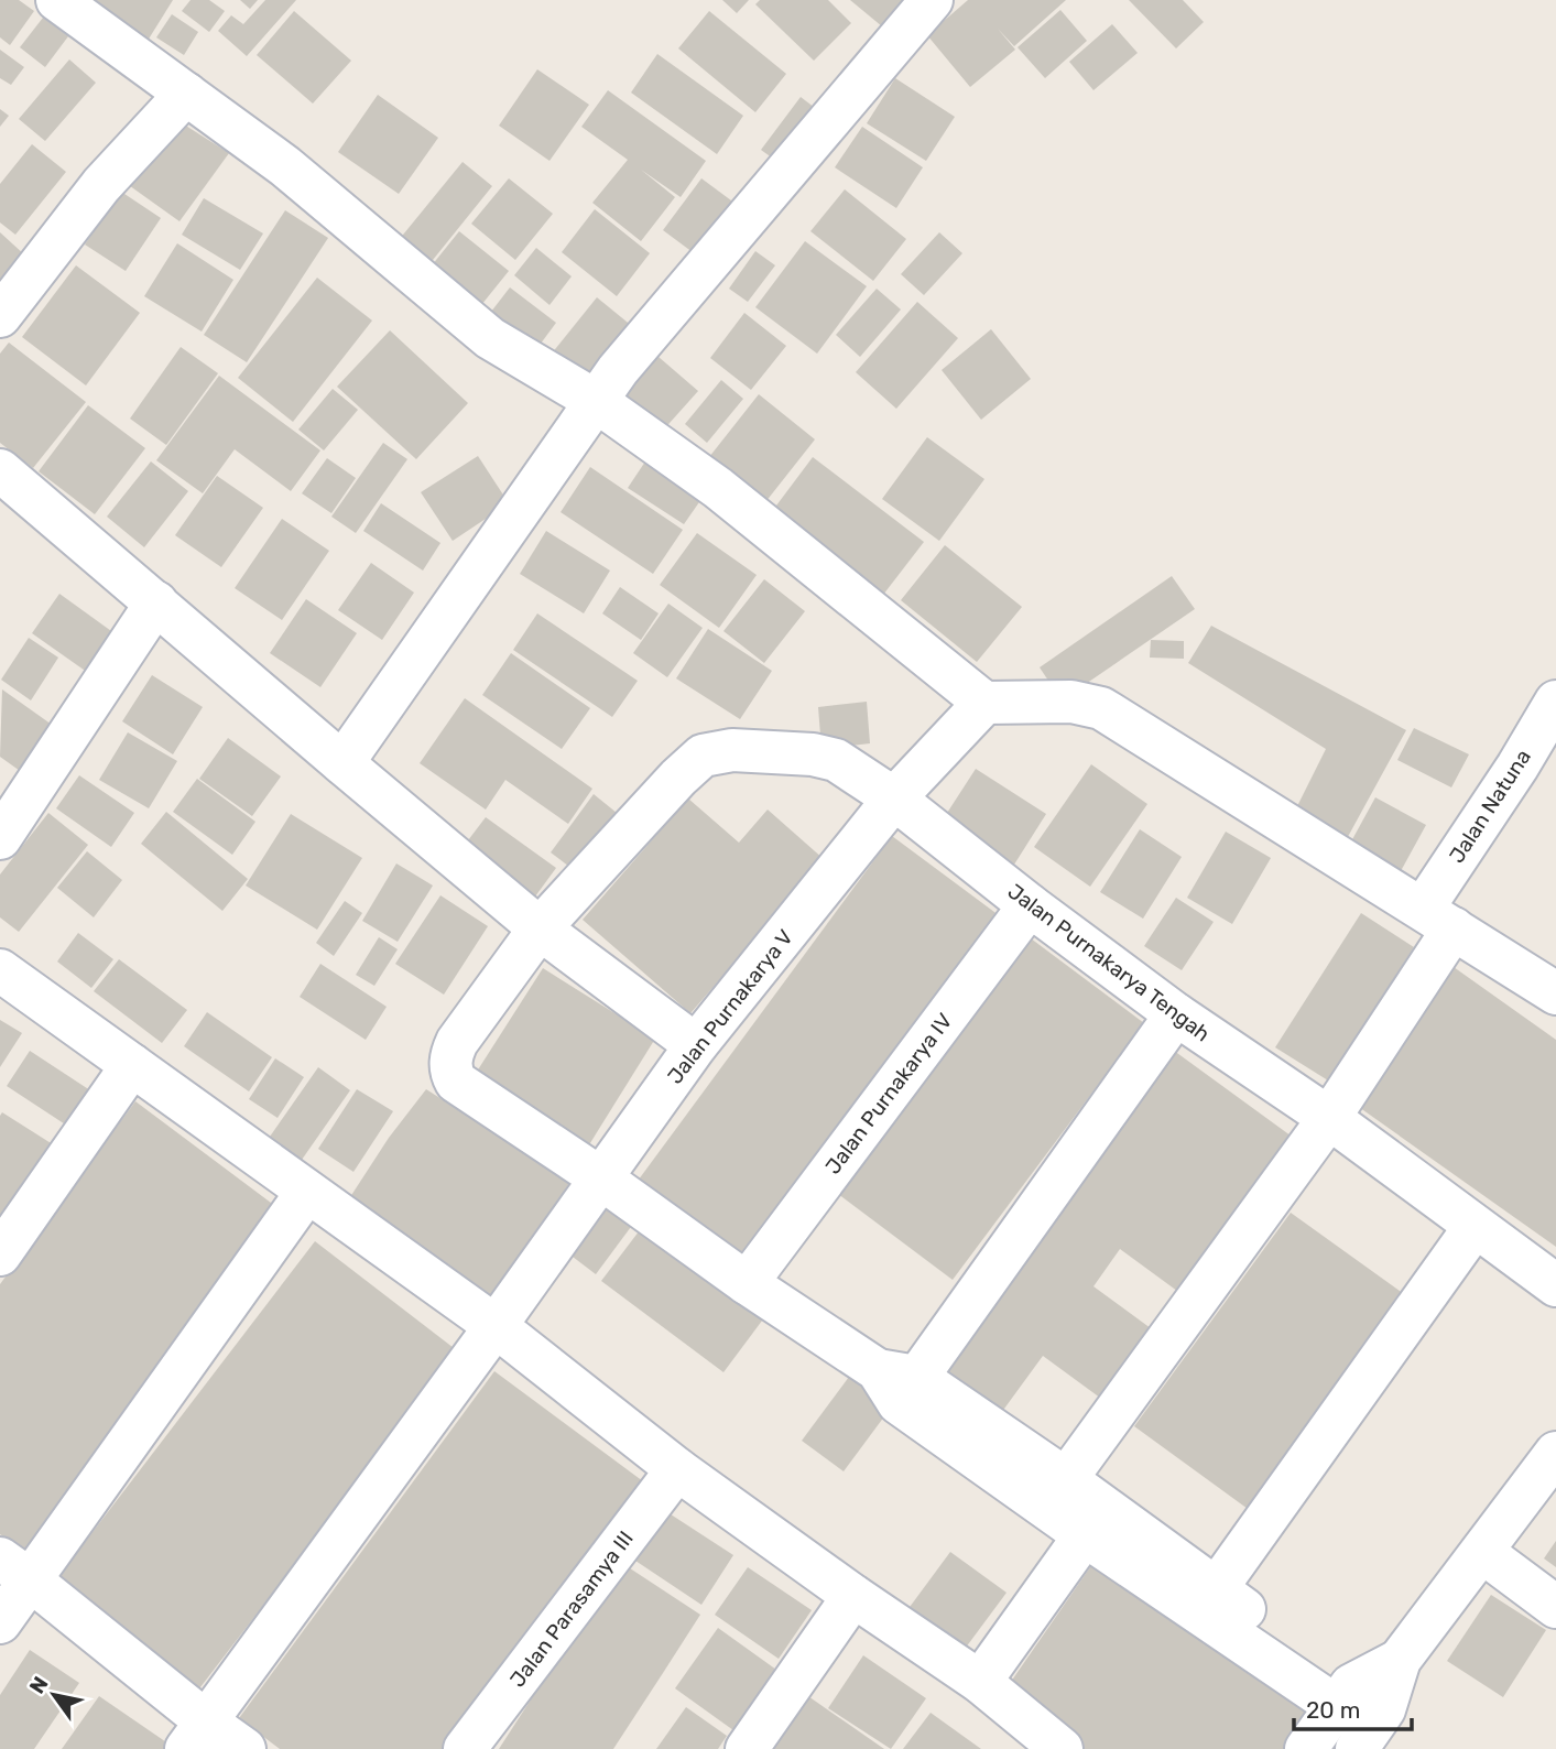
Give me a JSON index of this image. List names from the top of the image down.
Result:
{
  "streets": {
    "street": [
      "Jalan Natuna",
      "Jalan Purnakarya Tengah",
      "Jalan Purnakarya V",
      "Jalan Purnakarya IV",
      "Jalan Parasamya III"
    ]
  },
  "crossings": [
    ["Jalan Natuna", "Jalan Purnakarya Tengah"],
    ["Jalan Purnakarya Tengah", "Jalan Purnakarya V"],
    ["Jalan Purnakarya Tengah", "Jalan Purnakarya IV"]
  ],
  "scale_bar": "20 m",
  "north": "top left"
}
